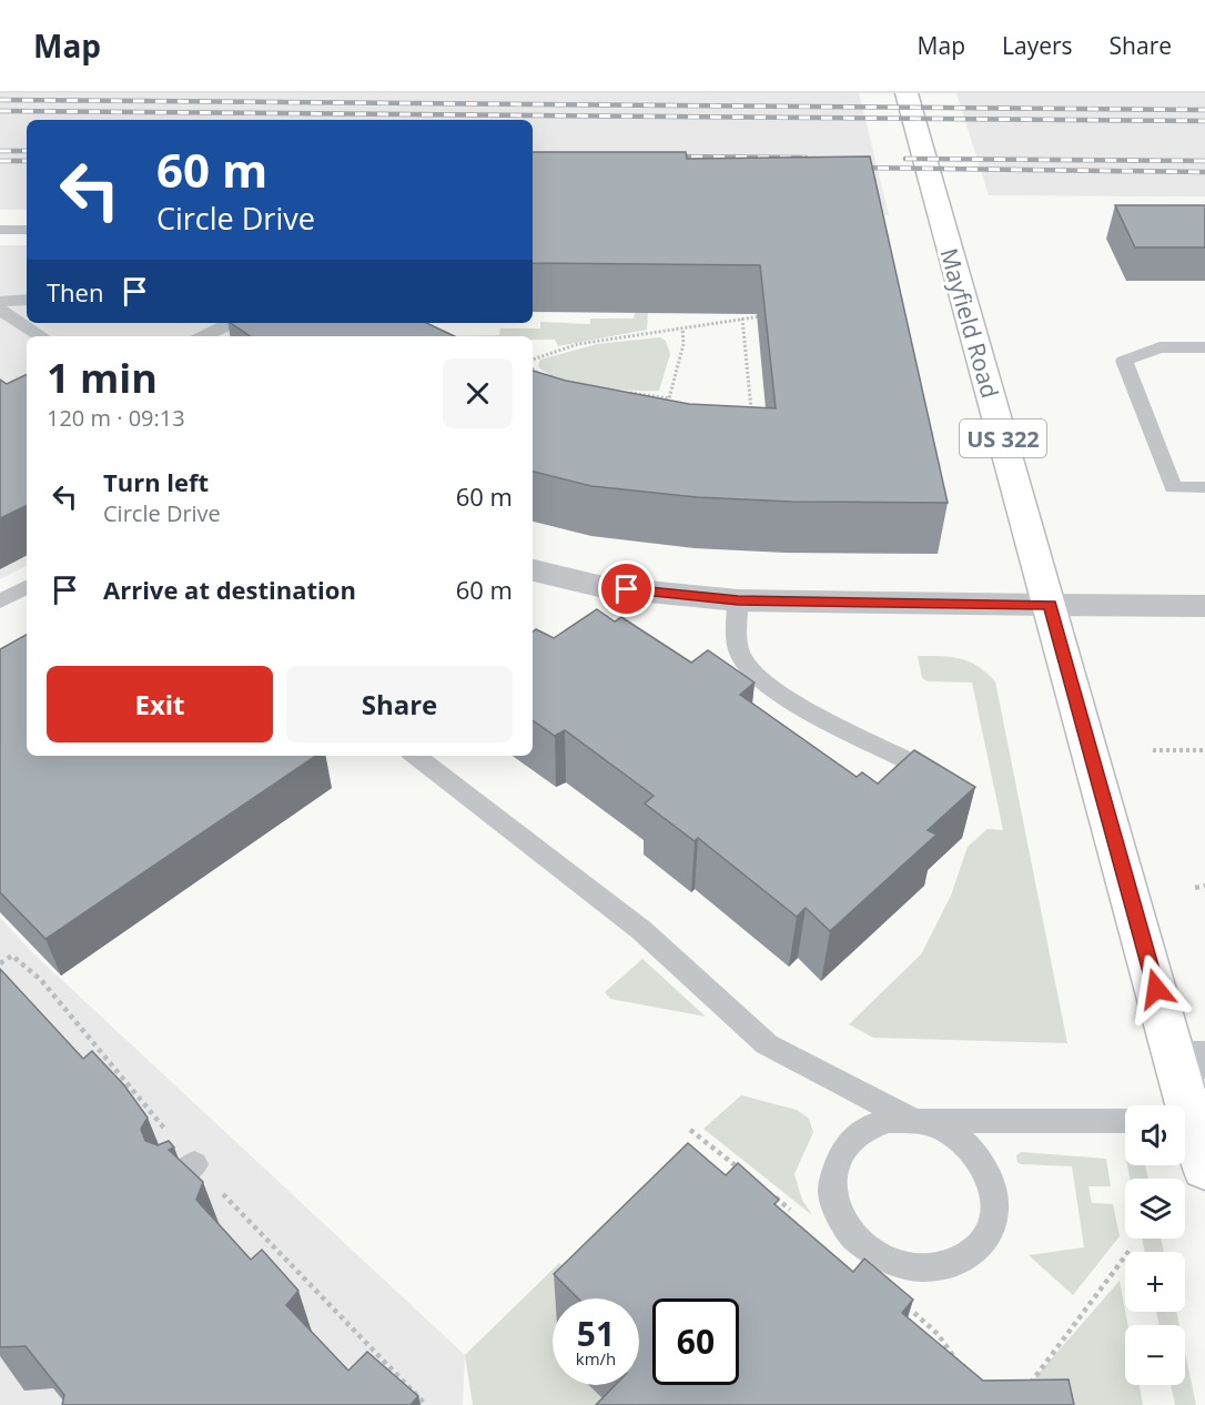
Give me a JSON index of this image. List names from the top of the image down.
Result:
{
  "streets": {
    "main road": ["Mayfield Road", "US 322"]
  },
  "page": {
    "header": "Map",
    "nav": ["Map", "Layers", "Share"],
    "turn": ["60 m", "Circle Drive"],
    "then": "Then",
    "heading": ["1 min", "120 m · 09:13"],
    "list": [
      {
        "name": "Turn left",
        "note": "Circle Drive",
        "value": "60 m"
      },
      {
        "name": "Arrive at destination",
        "value": "60 m"
      }
    ],
    "buttons": ["Exit", "Share"],
    "map_buttons": ["+", "−"],
    "speed": "51 km/h",
    "limit": "60"
  }
}
